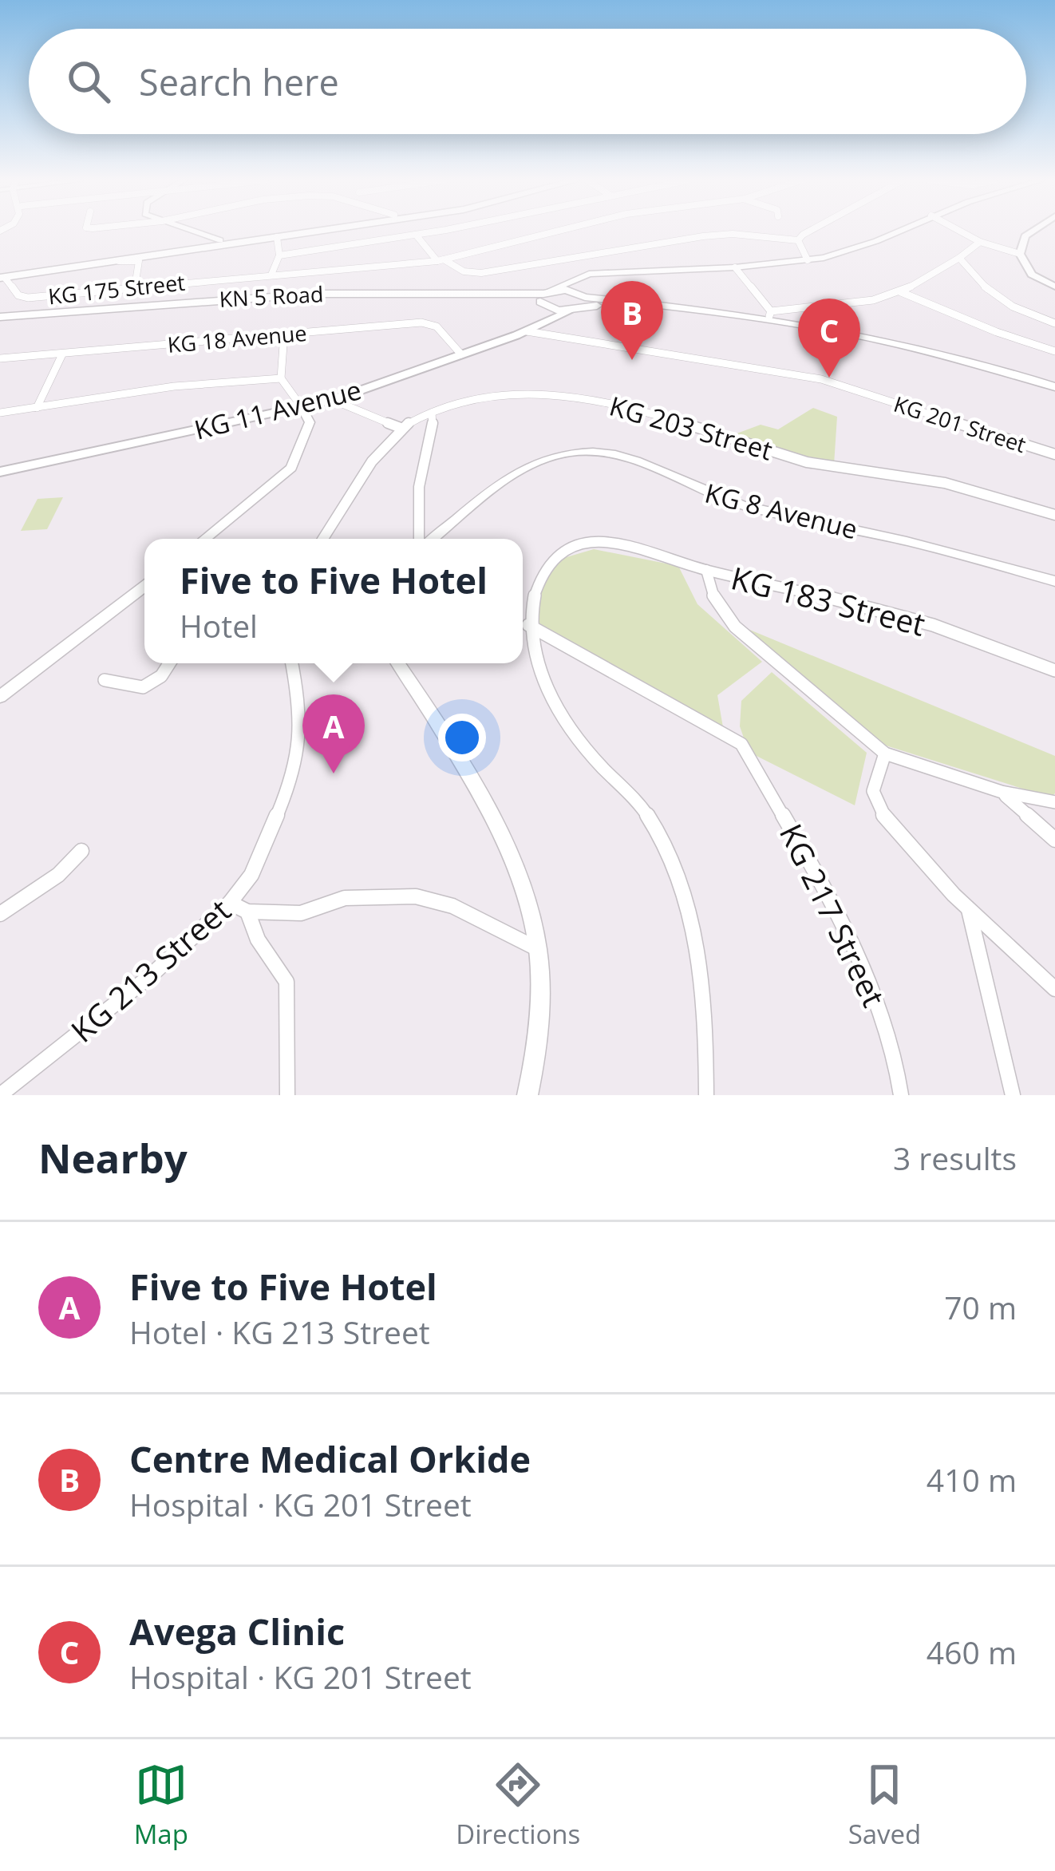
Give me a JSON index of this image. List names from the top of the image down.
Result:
{
  "streets": {
    "main road": ["KN 5 Road", "KG 11 Avenue"],
    "street": [
      "KG 175 Street",
      "KG 18 Avenue",
      "KG 201 Street",
      "KG 203 Street",
      "KG 8 Avenue",
      "KG 183 Street",
      "KG 217 Street",
      "KG 213 Street"
    ]
  },
  "crossings": [
    ["KG 18 Avenue", "KG 11 Avenue"],
    ["KG 11 Avenue", "KG 201 Street"]
  ],
  "page": {
    "search": "Search here",
    "pins": ["B", "C", "A"],
    "popup": ["Five to Five Hotel", "Hotel"],
    "heading": ["Nearby", "3 results"],
    "list": [
      {
        "mark": "A",
        "name": "Five to Five Hotel",
        "note": "Hotel · KG 213 Street",
        "value": "70 m"
      },
      {
        "mark": "B",
        "name": "Centre Medical Orkide",
        "note": "Hospital · KG 201 Street",
        "value": "410 m"
      },
      {
        "mark": "C",
        "name": "Avega Clinic",
        "note": "Hospital · KG 201 Street",
        "value": "460 m"
      }
    ],
    "nav": ["Map", "Directions", "Saved"]
  }
}
